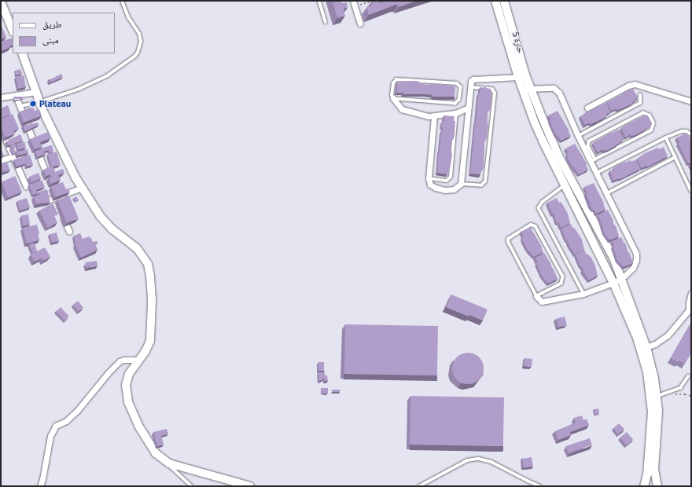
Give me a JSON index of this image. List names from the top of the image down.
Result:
{
  "streets": {
    "street": ["حارة 5"]
  },
  "places": ["Plateau"],
  "legend": ["طريق", "مبنى"]
}
